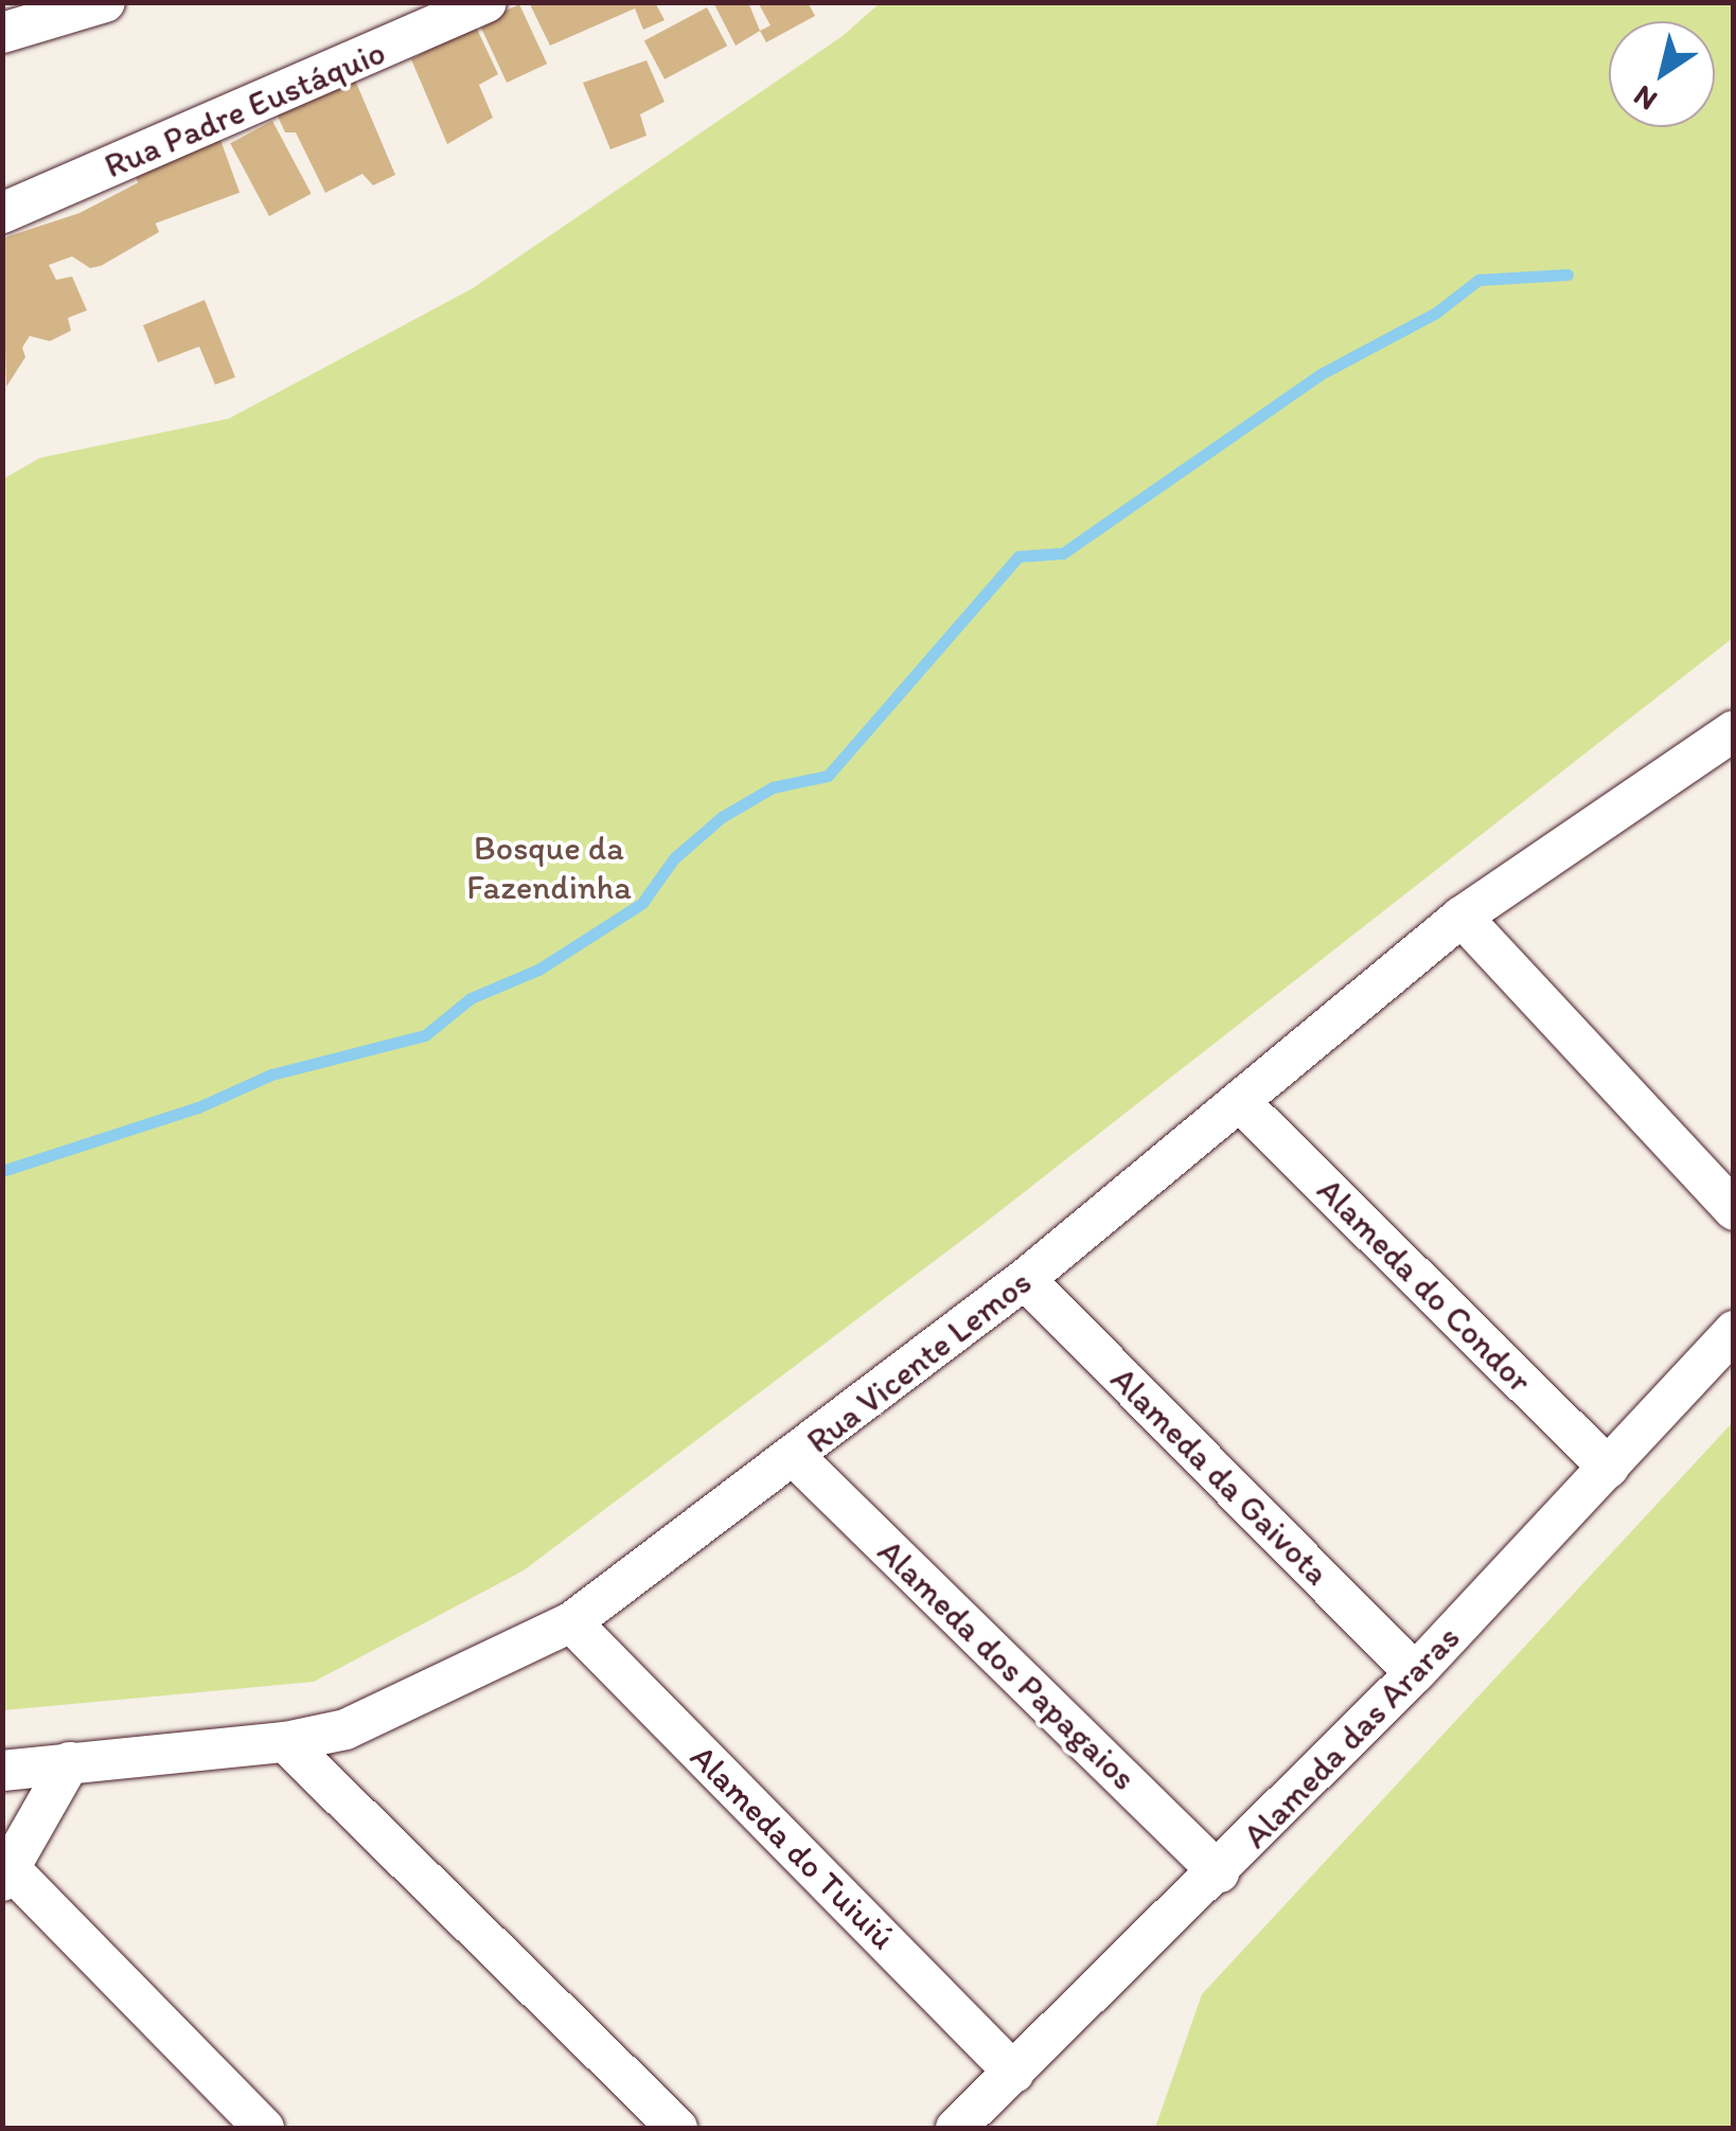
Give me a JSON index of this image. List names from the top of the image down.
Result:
{
  "streets": {
    "street": [
      "Rua Padre Eustáquio",
      "Alameda do Condor",
      "Rua Vicente Lemos",
      "Alameda da Gaivota",
      "Alameda dos Papagaios",
      "Alameda das Araras",
      "Alameda do Tuiuiú"
    ]
  },
  "crossings": [
    ["Alameda do Condor", "Rua Vicente Lemos"],
    ["Alameda do Condor", "Alameda das Araras"],
    ["Rua Vicente Lemos", "Alameda da Gaivota"],
    ["Rua Vicente Lemos", "Alameda dos Papagaios"],
    ["Rua Vicente Lemos", "Alameda do Tuiuiú"],
    ["Alameda da Gaivota", "Alameda das Araras"],
    ["Alameda dos Papagaios", "Alameda das Araras"],
    ["Alameda das Araras", "Alameda do Tuiuiú"]
  ],
  "parks": ["Bosque da Fazendinha"],
  "north": "bottom left"
}
